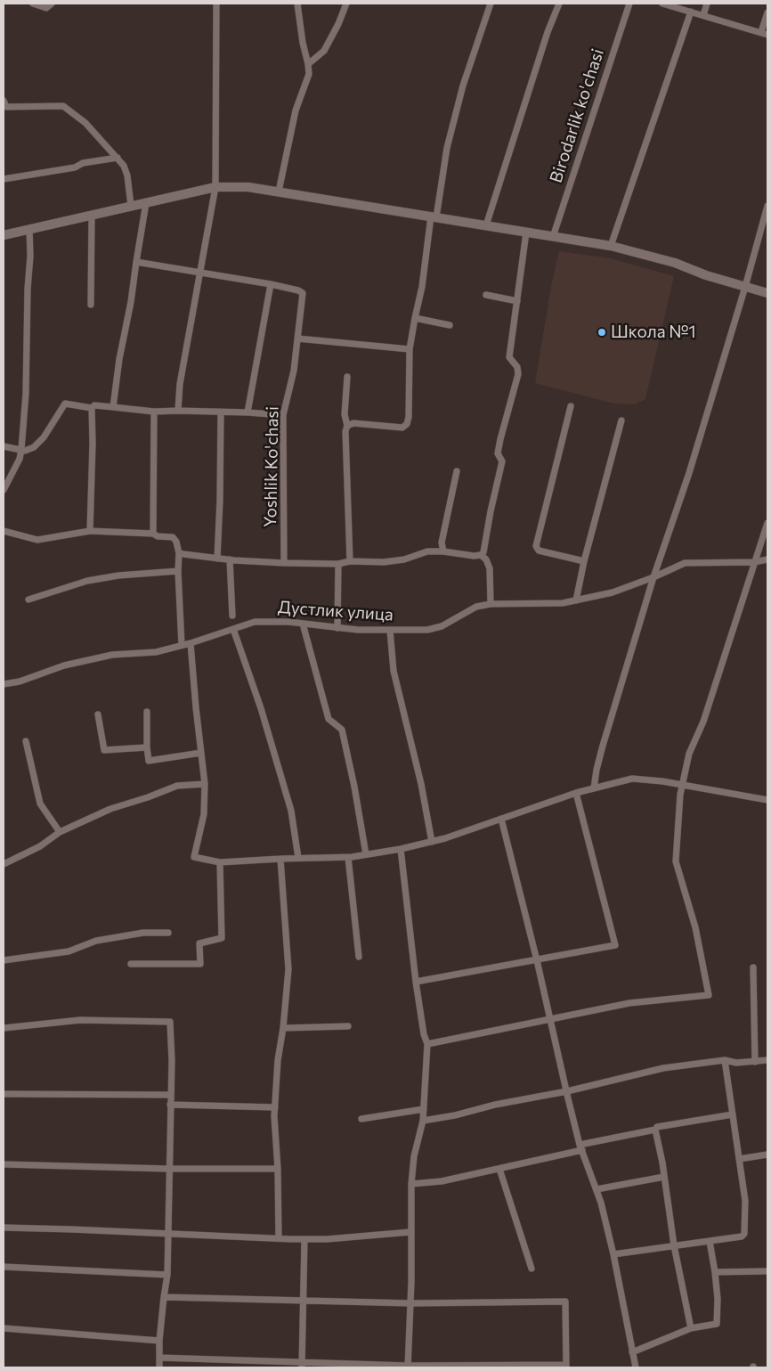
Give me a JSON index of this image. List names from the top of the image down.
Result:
{
  "streets": {
    "street": ["Birodarlik ko'chasi", "Yoshlik Ko'chasi", "Дустлик улица"]
  },
  "places": ["Школа №1"]
}
